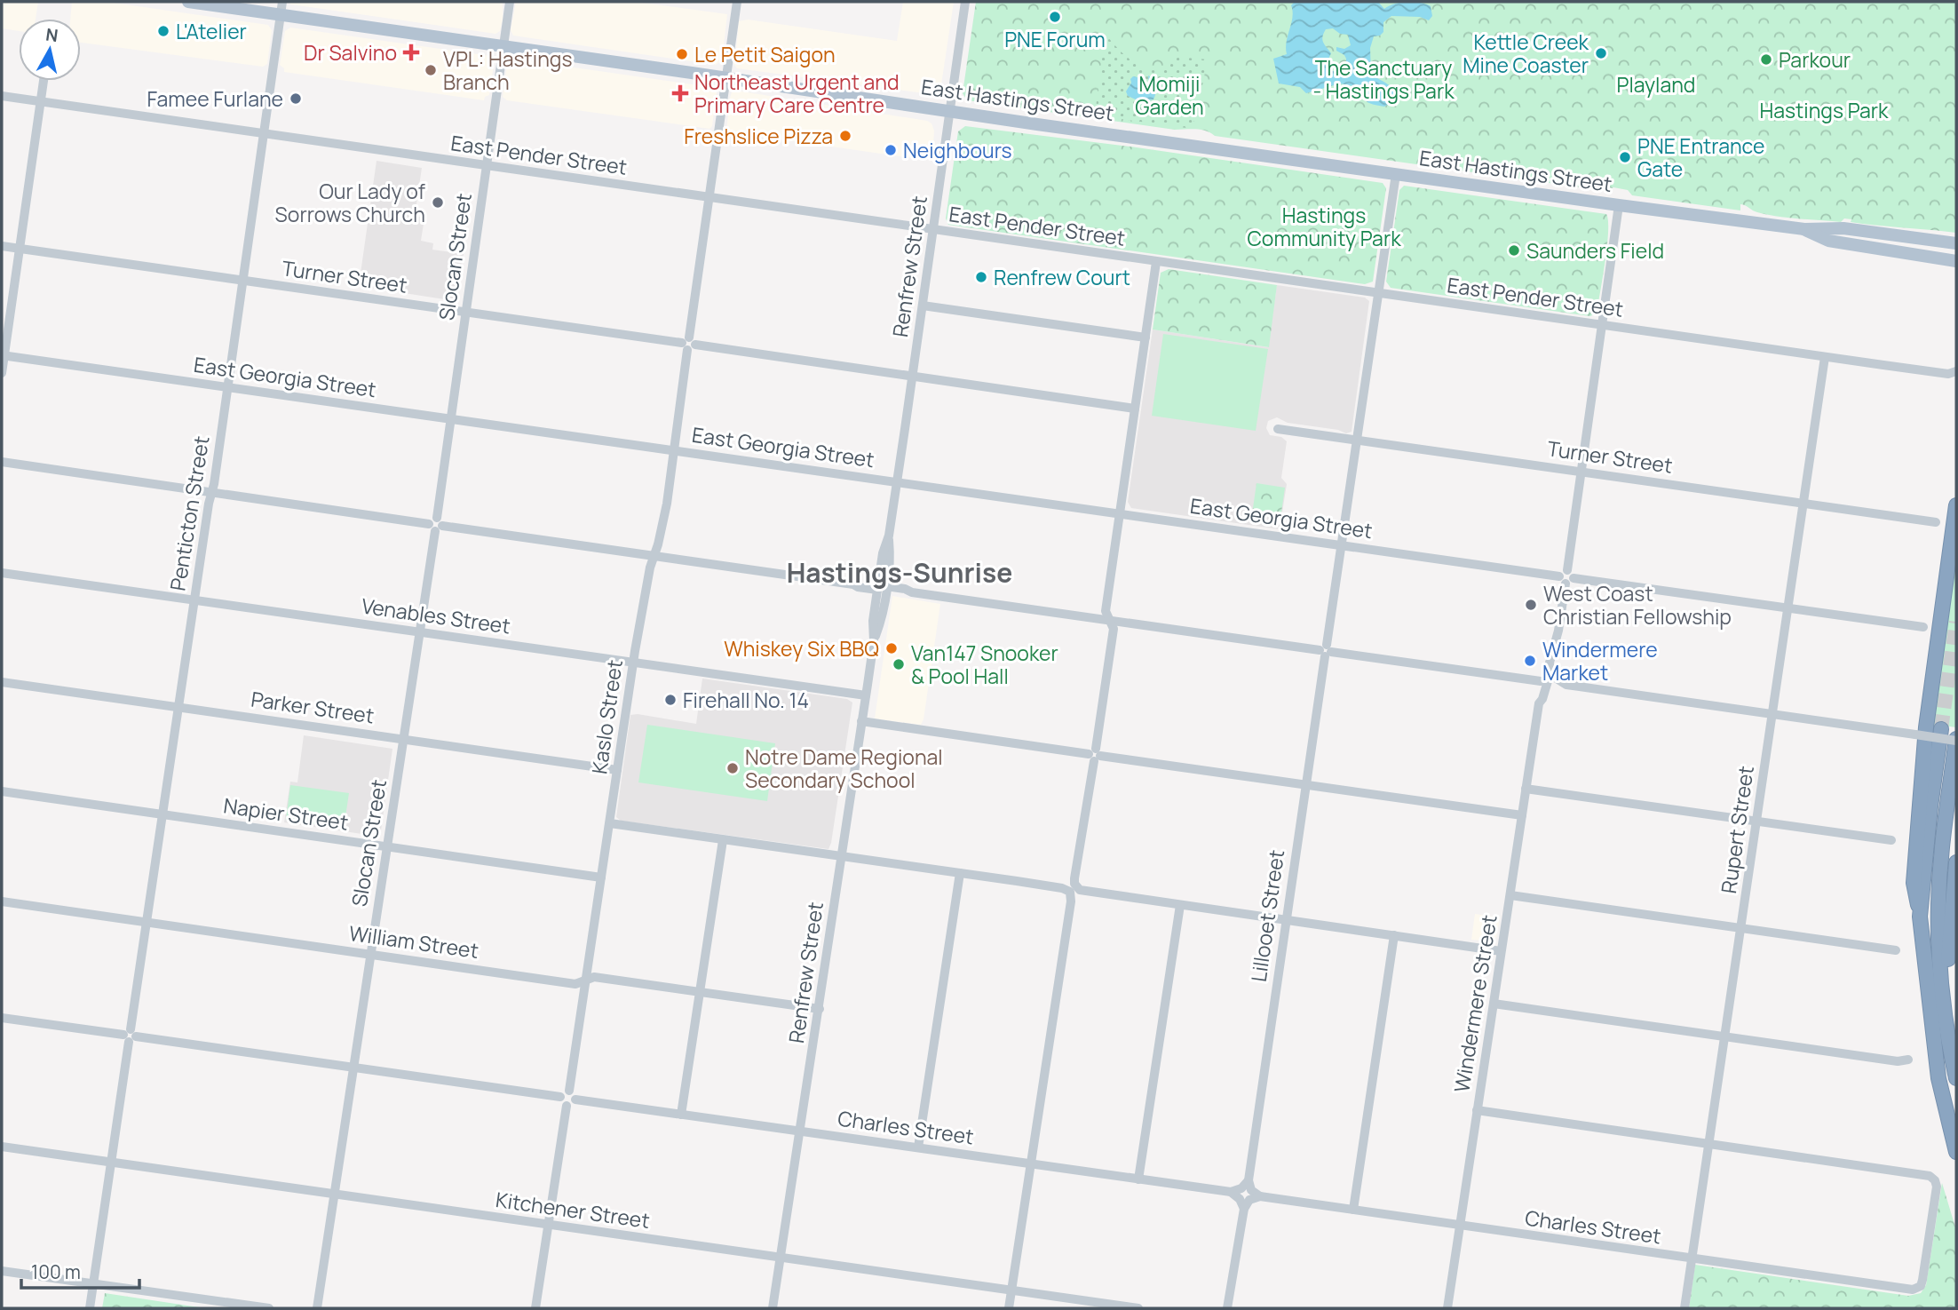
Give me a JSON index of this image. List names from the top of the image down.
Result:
{
  "streets": {
    "main road": ["East Hastings Street"],
    "street": [
      "East Pender Street",
      "Slocan Street",
      "Renfrew Street",
      "Turner Street",
      "East Georgia Street",
      "Penticton Street",
      "Venables Street",
      "Parker Street",
      "Kaslo Street",
      "Napier Street",
      "Rupert Street",
      "Lillooet Street",
      "William Street",
      "Windermere Street",
      "Charles Street",
      "Kitchener Street"
    ]
  },
  "crossings": [
    ["East Hastings Street", "Slocan Street"],
    ["East Hastings Street", "Renfrew Street"],
    ["East Hastings Street", "Penticton Street"],
    ["East Hastings Street", "Kaslo Street"],
    ["East Hastings Street", "Lillooet Street"],
    ["East Hastings Street", "Windermere Street"],
    ["East Pender Street", "Slocan Street"],
    ["East Pender Street", "Renfrew Street"],
    ["East Pender Street", "Penticton Street"],
    ["East Pender Street", "Kaslo Street"],
    ["East Pender Street", "Rupert Street"],
    ["East Pender Street", "Lillooet Street"],
    ["East Pender Street", "Windermere Street"],
    ["Slocan Street", "Turner Street"],
    ["Slocan Street", "East Georgia Street"],
    ["Slocan Street", "Venables Street"],
    ["Slocan Street", "Parker Street"],
    ["Slocan Street", "Napier Street"],
    ["Slocan Street", "William Street"],
    ["Slocan Street", "Charles Street"],
    ["Slocan Street", "Kitchener Street"],
    ["Renfrew Street", "Turner Street"],
    ["Renfrew Street", "East Georgia Street"],
    ["Renfrew Street", "Venables Street"],
    ["Renfrew Street", "William Street"],
    ["Renfrew Street", "Charles Street"],
    ["Renfrew Street", "Kitchener Street"],
    ["Turner Street", "Penticton Street"],
    ["Turner Street", "Kaslo Street"],
    ["Turner Street", "Rupert Street"],
    ["Turner Street", "Lillooet Street"],
    ["Turner Street", "Windermere Street"],
    ["East Georgia Street", "Penticton Street"],
    ["East Georgia Street", "Kaslo Street"],
    ["East Georgia Street", "Rupert Street"],
    ["East Georgia Street", "Lillooet Street"],
    ["East Georgia Street", "Windermere Street"],
    ["Penticton Street", "Venables Street"],
    ["Penticton Street", "Parker Street"],
    ["Penticton Street", "Napier Street"],
    ["Penticton Street", "William Street"],
    ["Penticton Street", "Charles Street"],
    ["Penticton Street", "Kitchener Street"],
    ["Venables Street", "Kaslo Street"],
    ["Parker Street", "Kaslo Street"],
    ["Kaslo Street", "Napier Street"],
    ["Kaslo Street", "William Street"],
    ["Kaslo Street", "Charles Street"],
    ["Kaslo Street", "Kitchener Street"],
    ["Rupert Street", "Charles Street"],
    ["Lillooet Street", "Charles Street"],
    ["Windermere Street", "Charles Street"]
  ],
  "districts": ["Hastings-Sunrise"],
  "parks": [
    "The Sanctuary - Hastings Park",
    "Momiji Garden",
    "Playland",
    "Hastings Park",
    "Hastings Community Park"
  ],
  "places": {
    "other": [
      "PNE Forum",
      "L'Atelier",
      "Kettle Creek Mine Coaster",
      "Le Petit Saigon",
      "Parkour",
      "VPL: Hastings Branch",
      "Famee Furlane",
      "Freshslice Pizza",
      "Neighbours",
      "PNE Entrance Gate",
      "Our Lady of Sorrows Church",
      "Saunders Field",
      "Renfrew Court",
      "West Coast Christian Fellowship",
      "Whiskey Six BBQ",
      "Windermere Market",
      "Van147 Snooker & Pool Hall",
      "Firehall No. 14",
      "Notre Dame Regional Secondary School"
    ],
    "health": ["Dr Salvino", "Northeast Urgent and Primary Care Centre"]
  },
  "scale_bar": "100 m",
  "north": "top"
}
